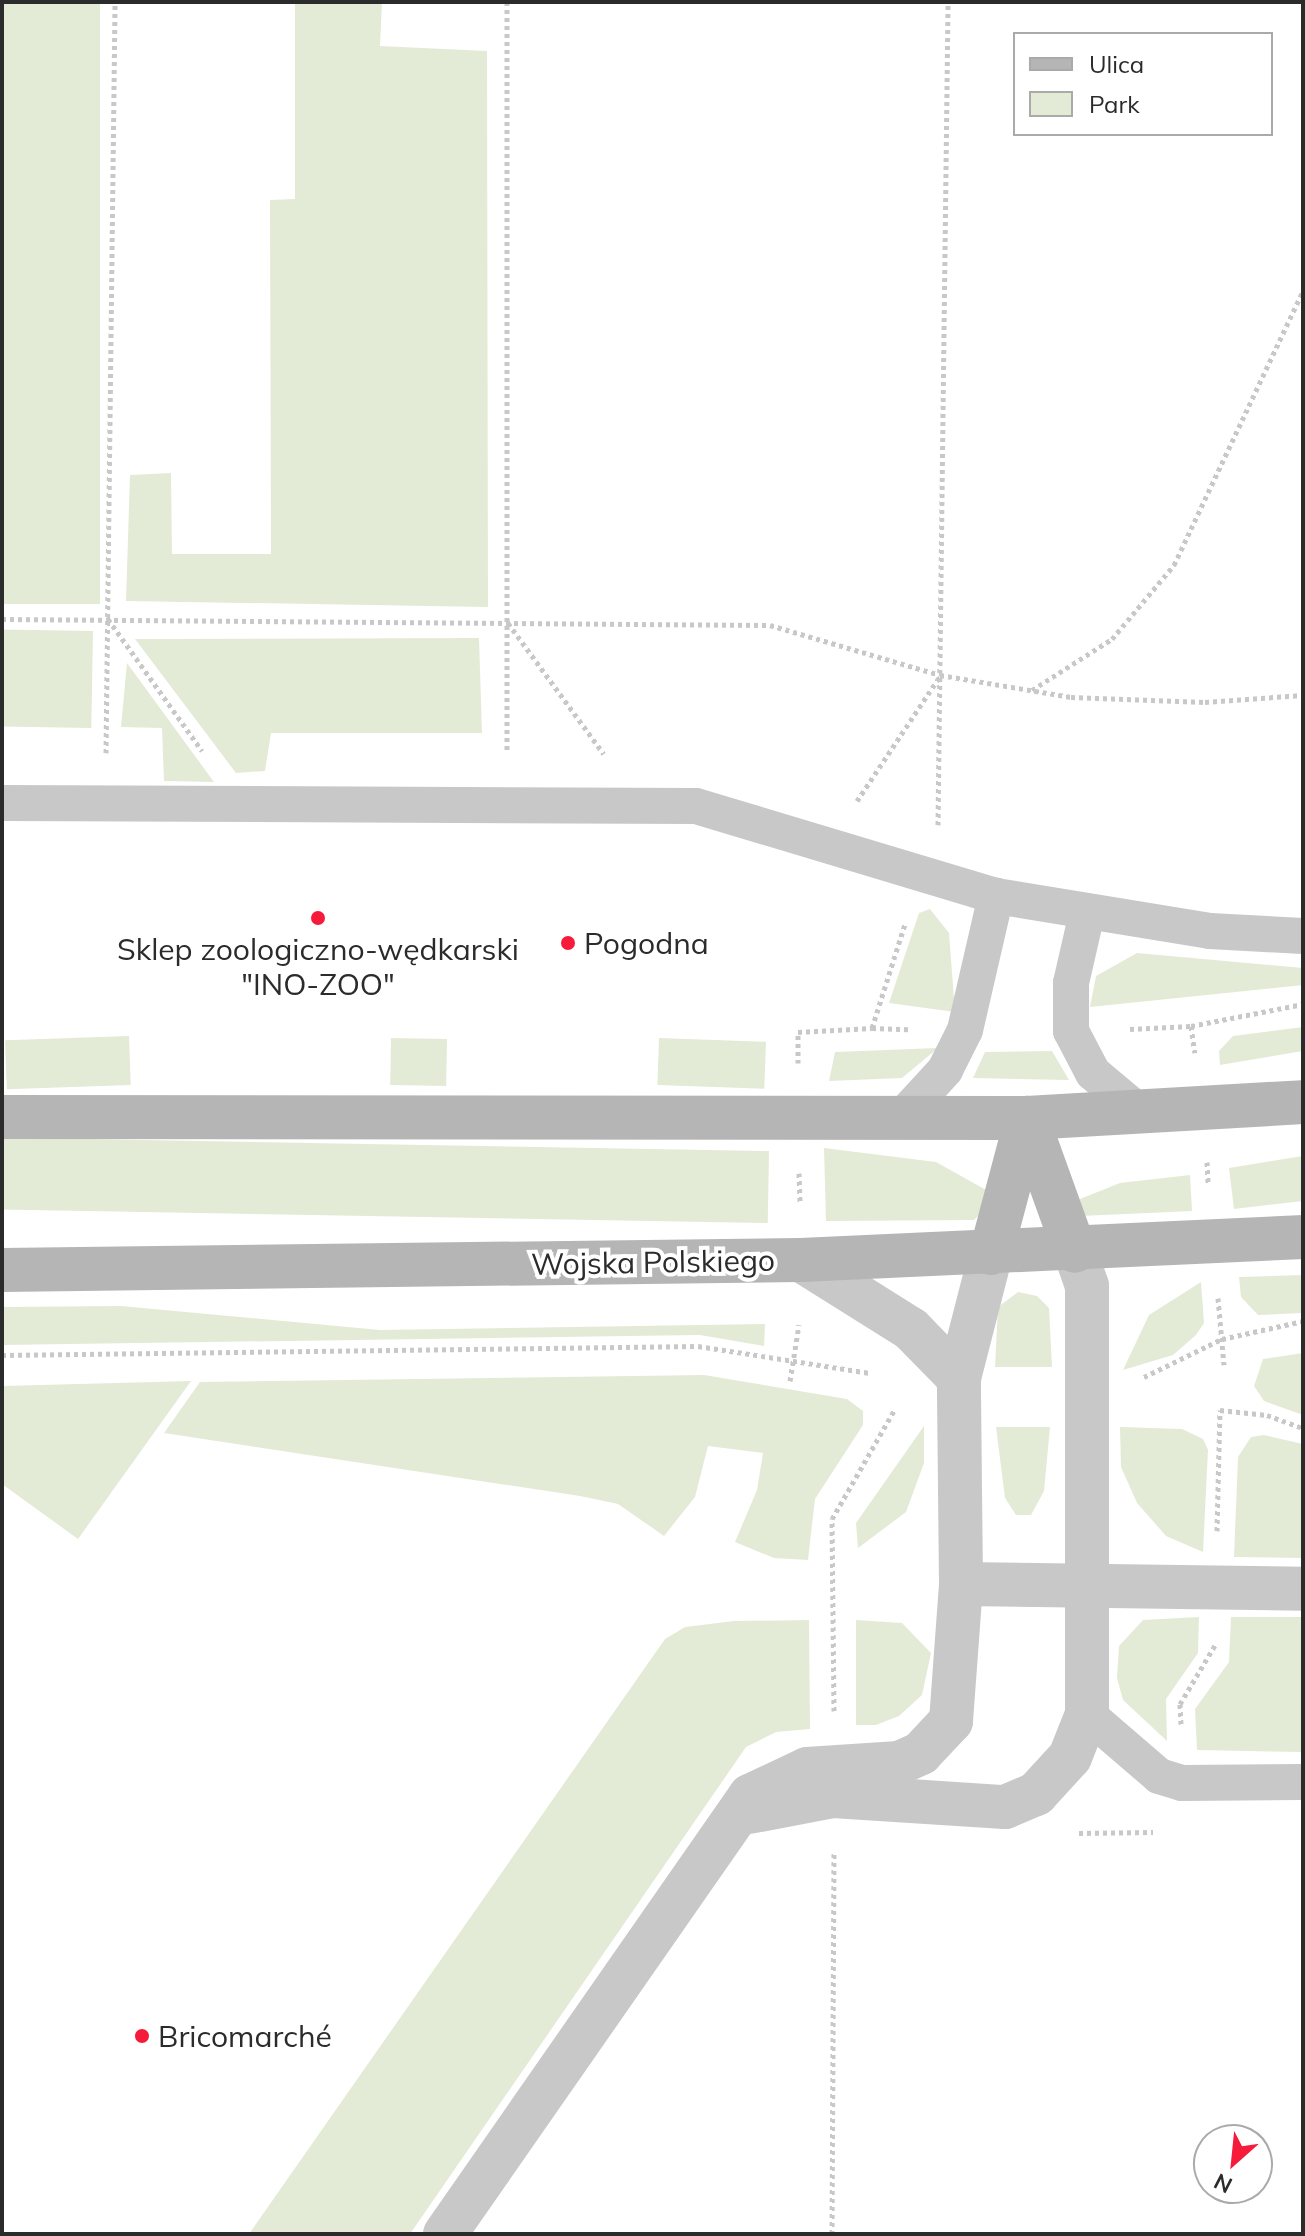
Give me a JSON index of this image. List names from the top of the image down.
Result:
{
  "streets": {
    "street": ["Wojska Polskiego"]
  },
  "places": ["Sklep zoologiczno-wędkarski \"INO-ZOO\"", "Pogodna", "Bricomarché"],
  "legend": ["Ulica", "Park"],
  "north": "bottom left"
}
